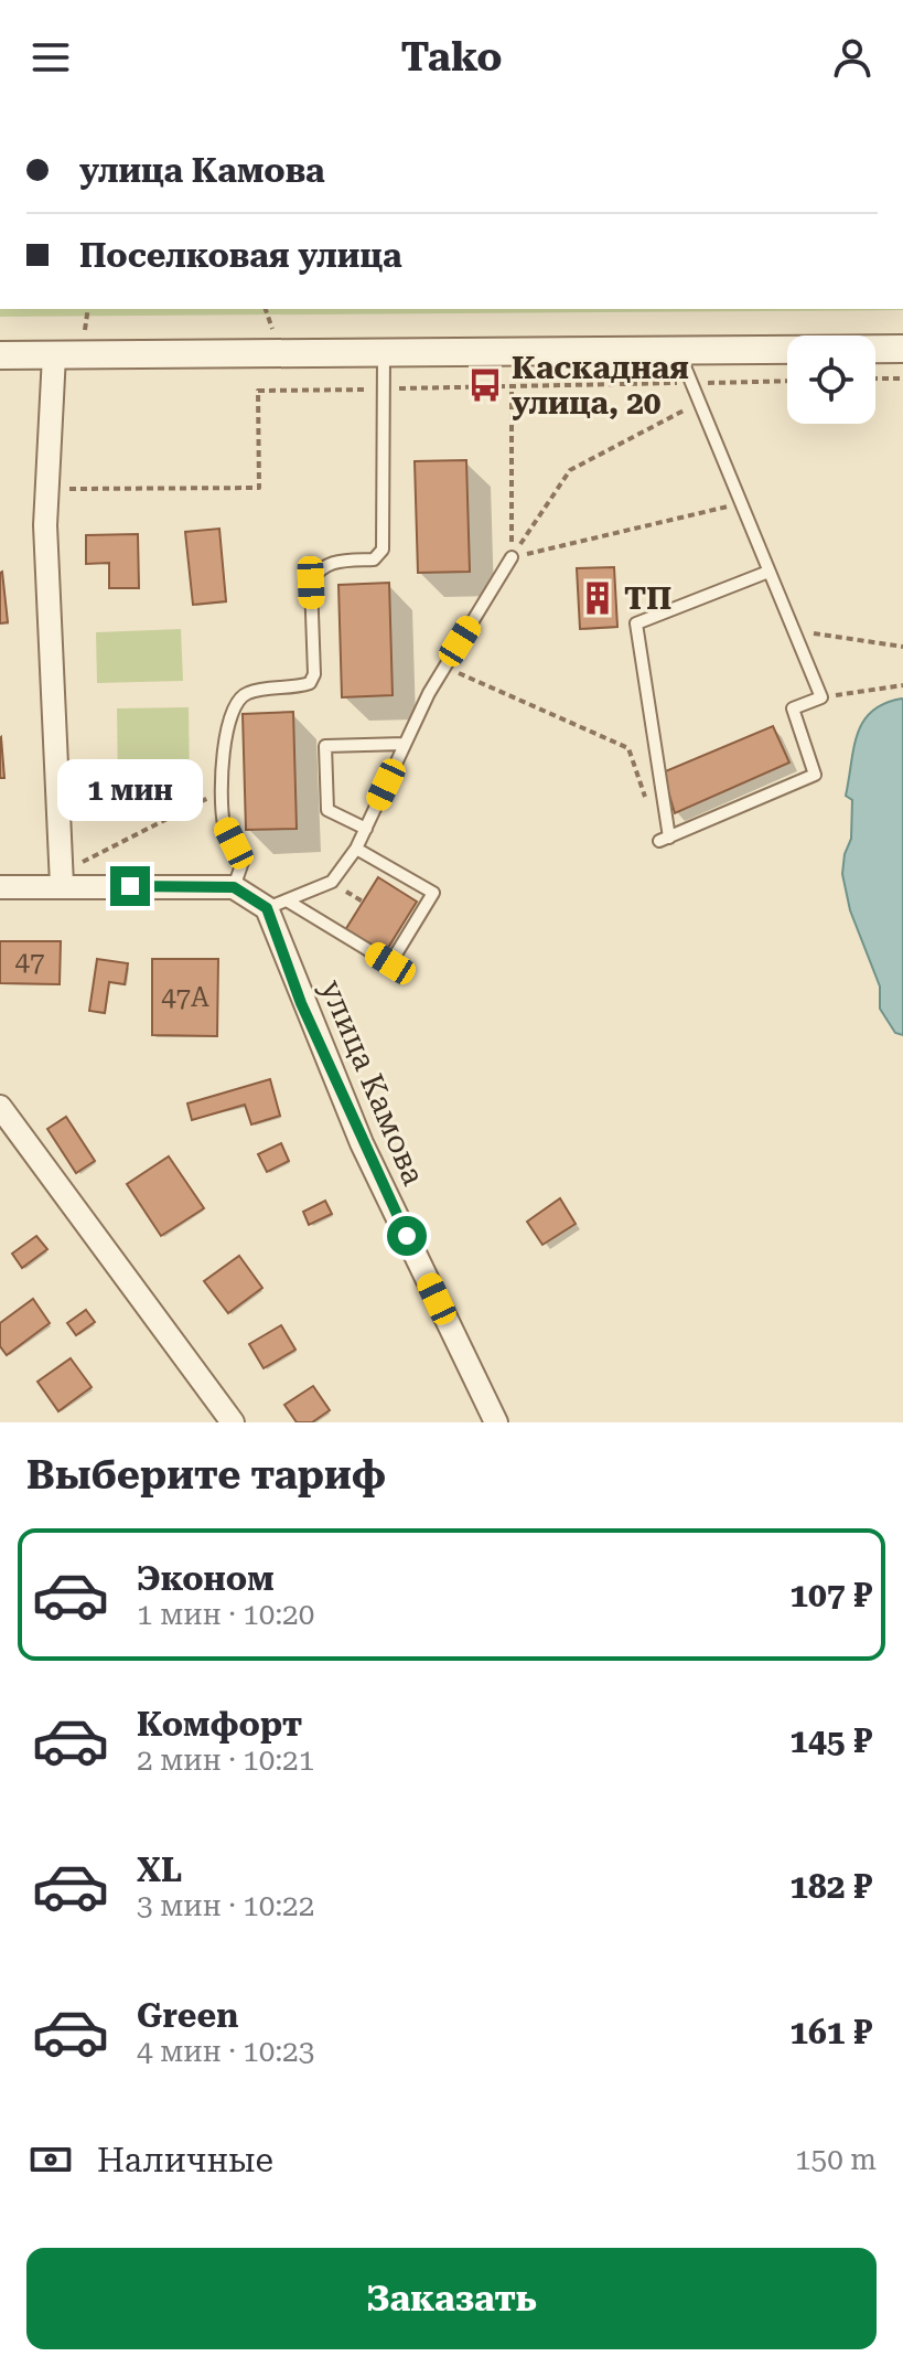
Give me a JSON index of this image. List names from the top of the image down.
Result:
{
  "streets": {
    "street": ["улица Камова"]
  },
  "places": {
    "bus stop": ["Каскадная улица, 20"],
    "building": ["ТП"]
  },
  "house_numbers": ["47", "47А"],
  "page": {
    "header": "Tako",
    "banner": ["улица Камова", "Поселковая улица"],
    "bubble": "1 мин",
    "heading": "Выберите тариф",
    "list": [
      {
        "name": "Эконом",
        "note": "1 мин · 10:20",
        "value": "107 ₽"
      },
      {
        "name": "Комфорт",
        "note": "2 мин · 10:21",
        "value": "145 ₽"
      },
      {
        "name": "XL",
        "note": "3 мин · 10:22",
        "value": "182 ₽"
      },
      {
        "name": "Green",
        "note": "4 мин · 10:23",
        "value": "161 ₽"
      }
    ],
    "pay": ["Наличные", "150 m"],
    "buttons": "Заказать"
  }
}
